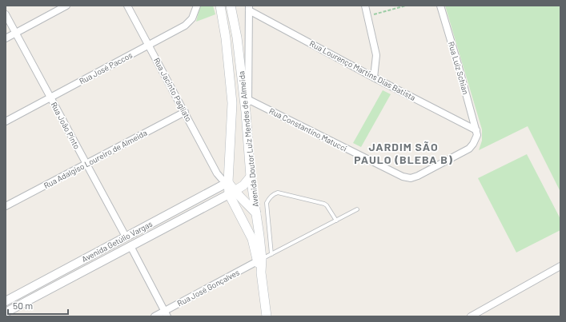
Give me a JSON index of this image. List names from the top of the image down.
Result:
{
  "streets": {
    "main road": ["Avenida Doutor Luiz Mendes de Almeida"],
    "street": [
      "Rua José Paccos",
      "Rua Luiz Schian",
      "Rua Lourenço Martins Dias Batista",
      "Rua Jacinto Pagliato",
      "Rua João Pinto",
      "Rua Constantino Matucci",
      "Rua Adalgiso Loureiro de Almeida",
      "Avenida Getúlio Vargas",
      "Rua José Gonçalves"
    ]
  },
  "crossings": [
    ["Rua José Paccos", "Rua Jacinto Pagliato"],
    ["Rua José Paccos", "Rua João Pinto"],
    ["Rua Luiz Schian", "Rua Lourenço Martins Dias Batista"],
    ["Rua Luiz Schian", "Rua Constantino Matucci"],
    ["Rua Lourenço Martins Dias Batista", "Rua Constantino Matucci"],
    ["Rua Jacinto Pagliato", "Avenida Doutor Luiz Mendes de Almeida"],
    ["Rua Jacinto Pagliato", "Rua Adalgiso Loureiro de Almeida"],
    ["Rua Jacinto Pagliato", "Avenida Getúlio Vargas"],
    ["Rua João Pinto", "Rua Adalgiso Loureiro de Almeida"],
    ["Rua João Pinto", "Avenida Getúlio Vargas"],
    ["Avenida Doutor Luiz Mendes de Almeida", "Avenida Getúlio Vargas"],
    ["Avenida Doutor Luiz Mendes de Almeida", "Rua José Gonçalves"]
  ],
  "districts": ["JARDIM SÃO PAULO (BLEBA B)"],
  "scale_bar": "50 m"
}
